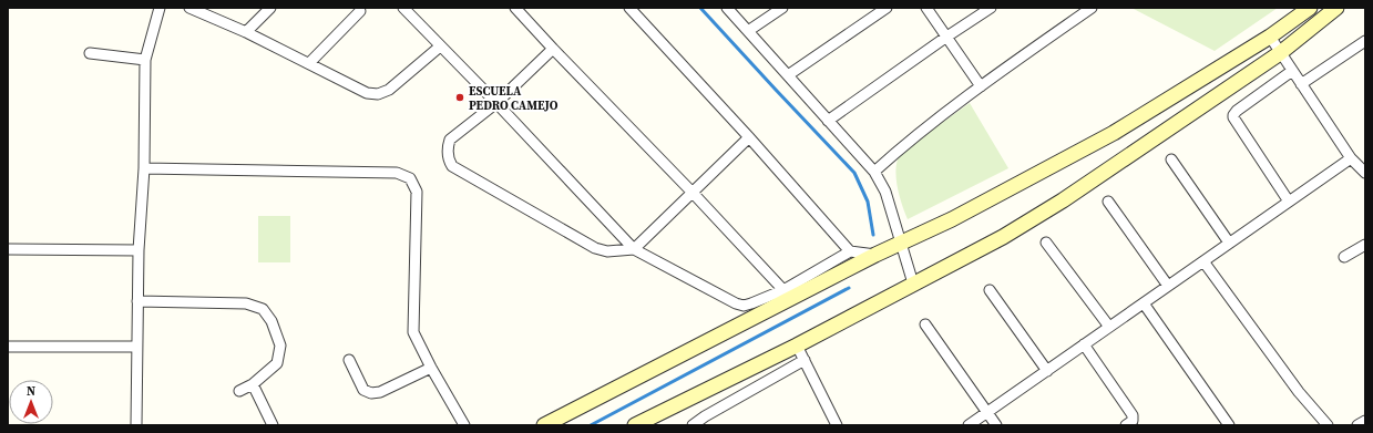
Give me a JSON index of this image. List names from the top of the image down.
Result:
{
  "places": ["ESCUELA PEDRO CAMEJO"],
  "north": "top"
}
